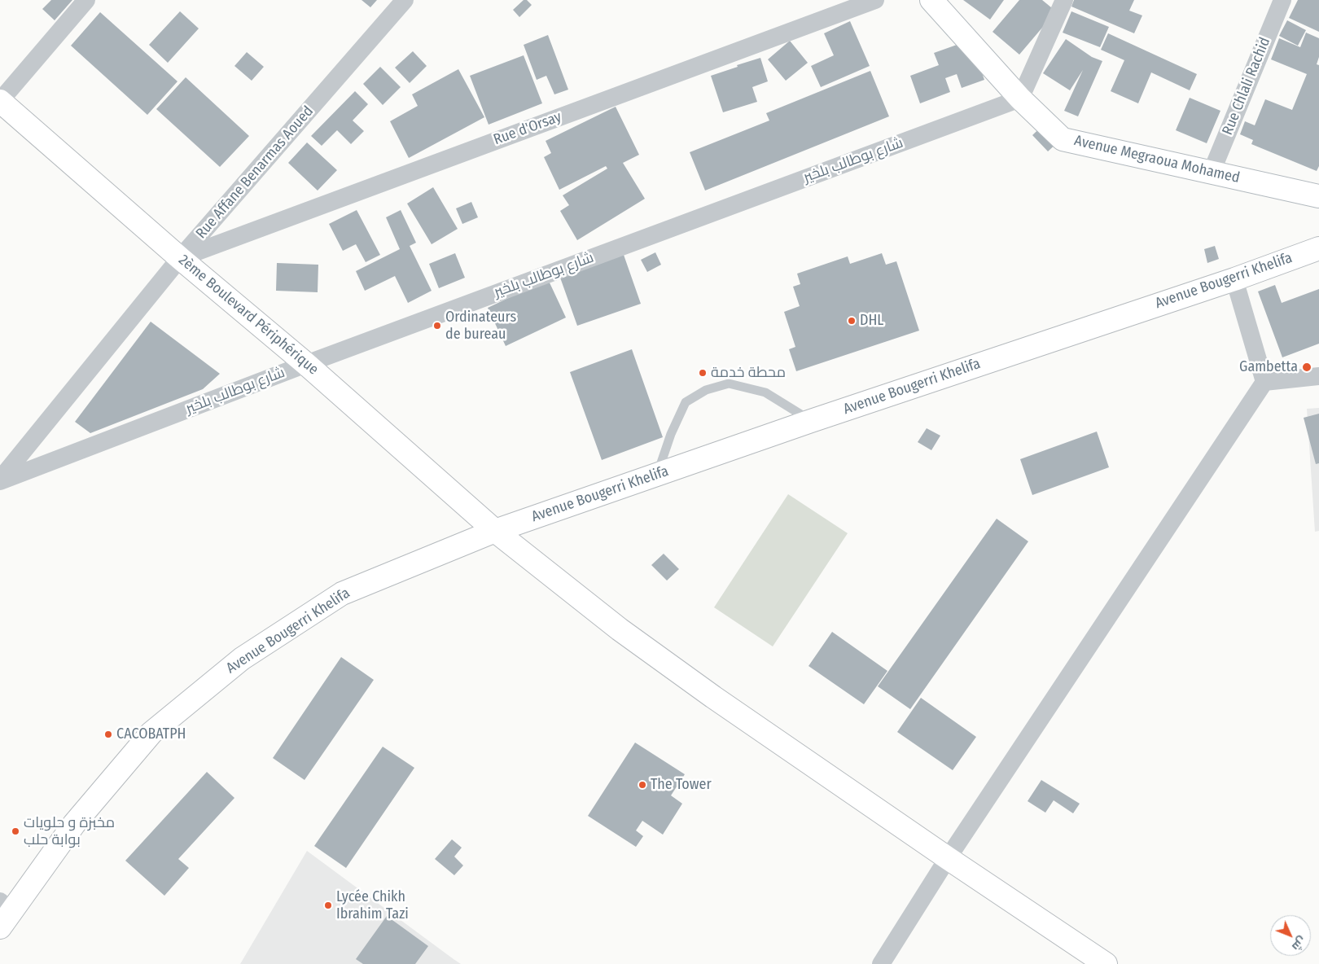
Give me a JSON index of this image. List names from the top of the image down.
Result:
{
  "streets": {
    "main road": ["Avenue Megraoua Mohamed", "Avenue Bougerri Khelifa", "2ème Boulevard Périphérique"],
    "street": [
      "Rue Chlali Rachid",
      "Rue d'Orsay",
      "شارع بوطالب بلخير",
      "Rue Affane Benarmas Aoued"
    ]
  },
  "crossings": [
    ["Rue Chlali Rachid", "Avenue Megraoua Mohamed"],
    ["Rue d'Orsay", "Rue Affane Benarmas Aoued"],
    ["Rue d'Orsay", "2ème Boulevard Périphérique"],
    ["Avenue Megraoua Mohamed", "شارع بوطالب بلخير"],
    ["شارع بوطالب بلخير", "Rue Affane Benarmas Aoued"],
    ["شارع بوطالب بلخير", "2ème Boulevard Périphérique"],
    ["Rue Affane Benarmas Aoued", "2ème Boulevard Périphérique"],
    ["Avenue Bougerri Khelifa", "2ème Boulevard Périphérique"]
  ],
  "places": [
    "DHL",
    "Ordinateurs de bureau",
    "Gambetta",
    "محطة خدمة",
    "CACOBATPH",
    "The Tower",
    "مخبزة و حلويات بوابة حلب",
    "Lycée Chikh Ibrahim Tazi"
  ],
  "north": "bottom right"
}
